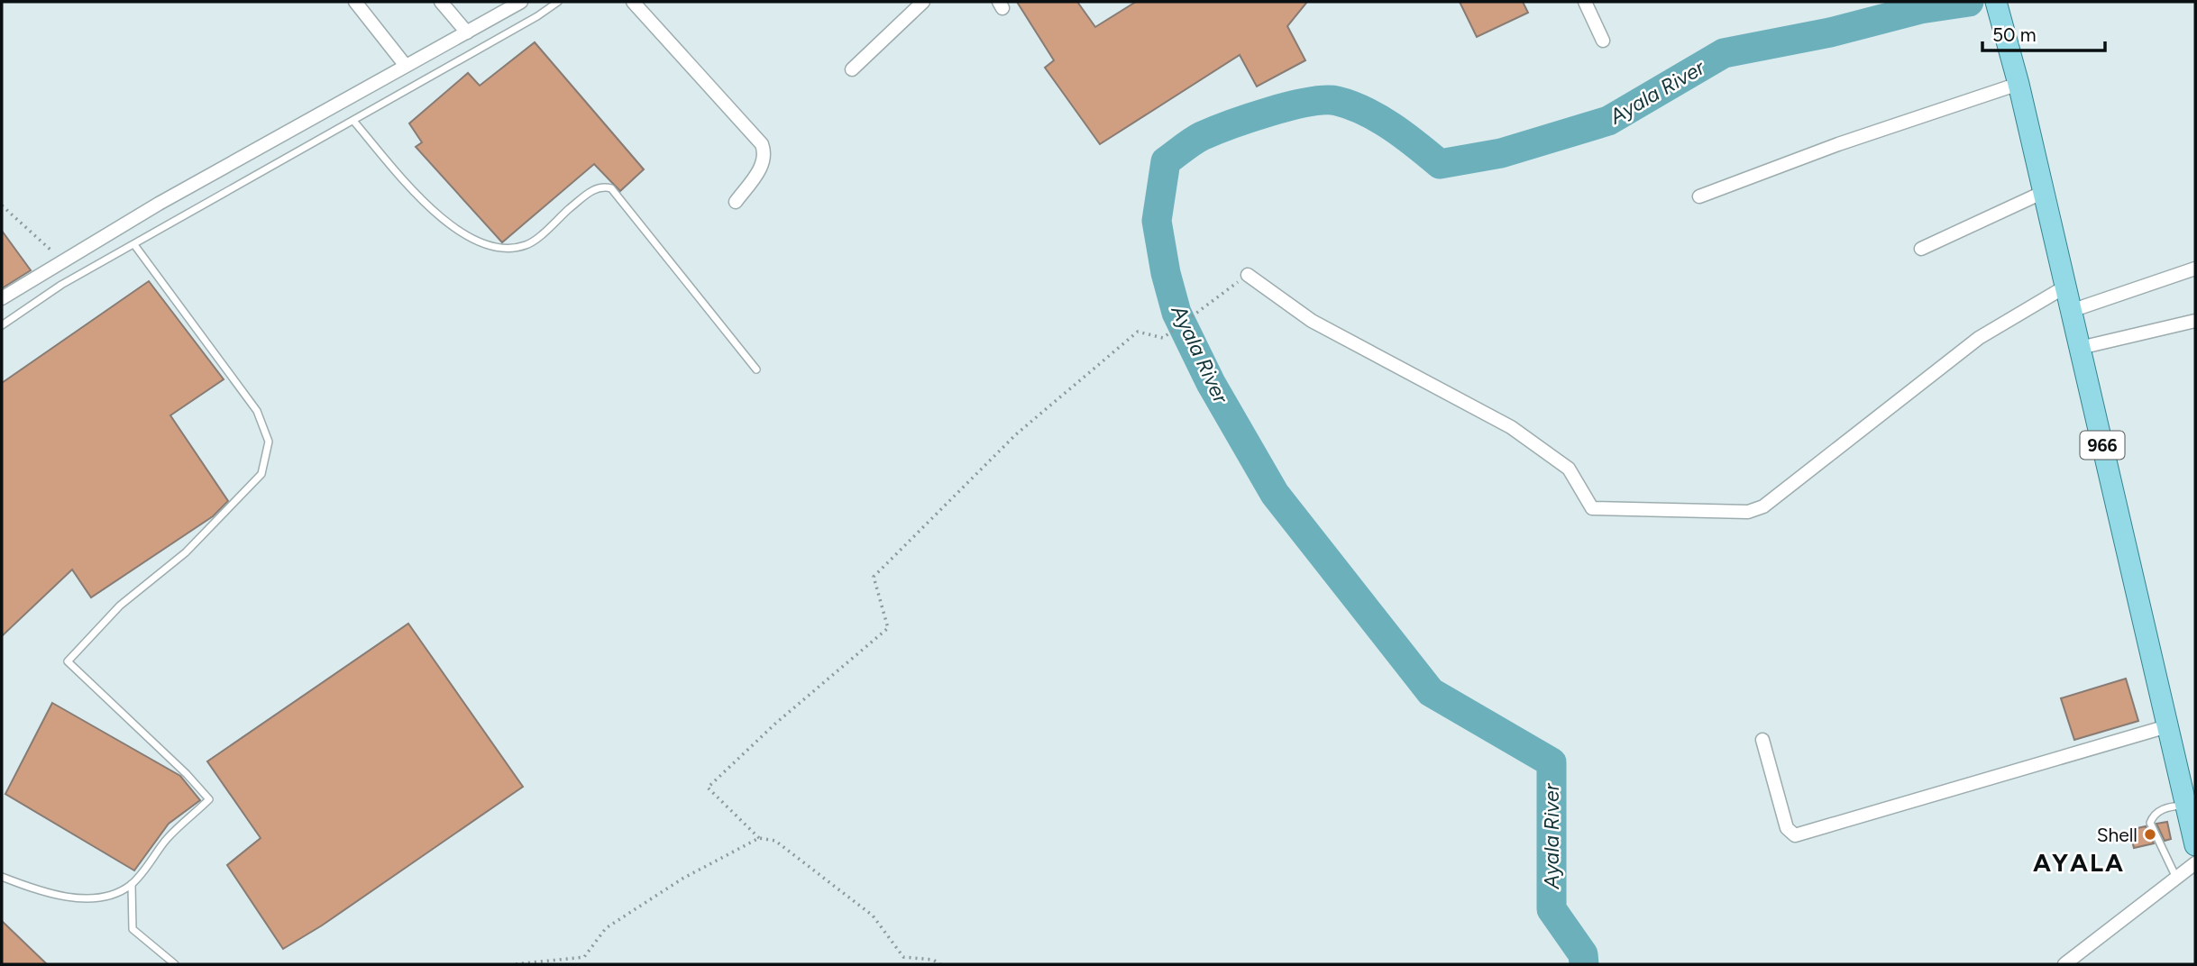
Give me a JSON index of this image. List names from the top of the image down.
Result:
{
  "streets": {
    "main road": ["966"]
  },
  "districts": ["AYALA"],
  "water": ["Ayala River"],
  "places": ["Shell"],
  "scale_bar": "50 m"
}
